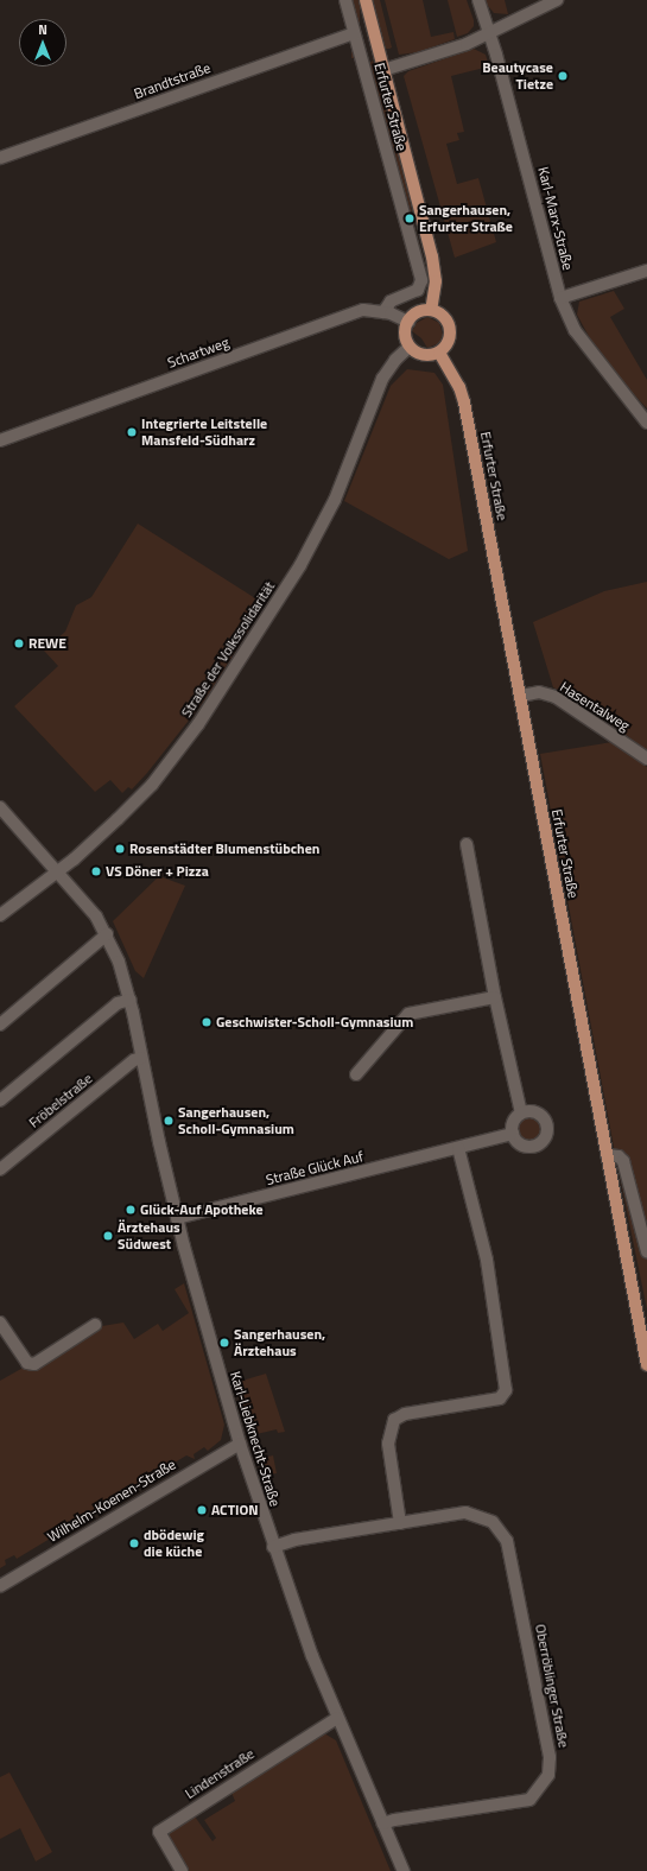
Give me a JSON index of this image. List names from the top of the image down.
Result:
{
  "streets": {
    "main road": ["Erfurter Straße"],
    "street": [
      "Brandtstraße",
      "Karl-Marx-Straße",
      "Schartweg",
      "Straße der Volkssolidarität",
      "Hasentalweg",
      "Fröbelstraße",
      "Straße Glück Auf",
      "Karl-Liebknecht-Straße",
      "Wilhelm-Koenen-Straße",
      "Oberröblinger Straße",
      "Lindenstraße"
    ]
  },
  "crossings": [
    ["Brandtstraße", "Erfurter Straße"],
    ["Erfurter Straße", "Schartweg"],
    ["Erfurter Straße", "Straße der Volkssolidarität"],
    ["Erfurter Straße", "Hasentalweg"],
    ["Schartweg", "Straße der Volkssolidarität"],
    ["Straße der Volkssolidarität", "Karl-Liebknecht-Straße"],
    ["Fröbelstraße", "Karl-Liebknecht-Straße"],
    ["Straße Glück Auf", "Karl-Liebknecht-Straße"],
    ["Karl-Liebknecht-Straße", "Wilhelm-Koenen-Straße"],
    ["Karl-Liebknecht-Straße", "Oberröblinger Straße"],
    ["Karl-Liebknecht-Straße", "Lindenstraße"]
  ],
  "places": [
    "Beautycase Tietze",
    "Sangerhausen, Erfurter Straße",
    "Integrierte Leitstelle Mansfeld-Südharz",
    "REWE",
    "Rosenstädter Blumenstübchen",
    "VS Döner + Pizza",
    "Geschwister-Scholl-Gymnasium",
    "Sangerhausen, Scholl-Gymnasium",
    "Glück-Auf Apotheke",
    "Ärztehaus Südwest",
    "Sangerhausen, Ärztehaus",
    "ACTION",
    "dbödewig die küche"
  ],
  "north": "top"
}
